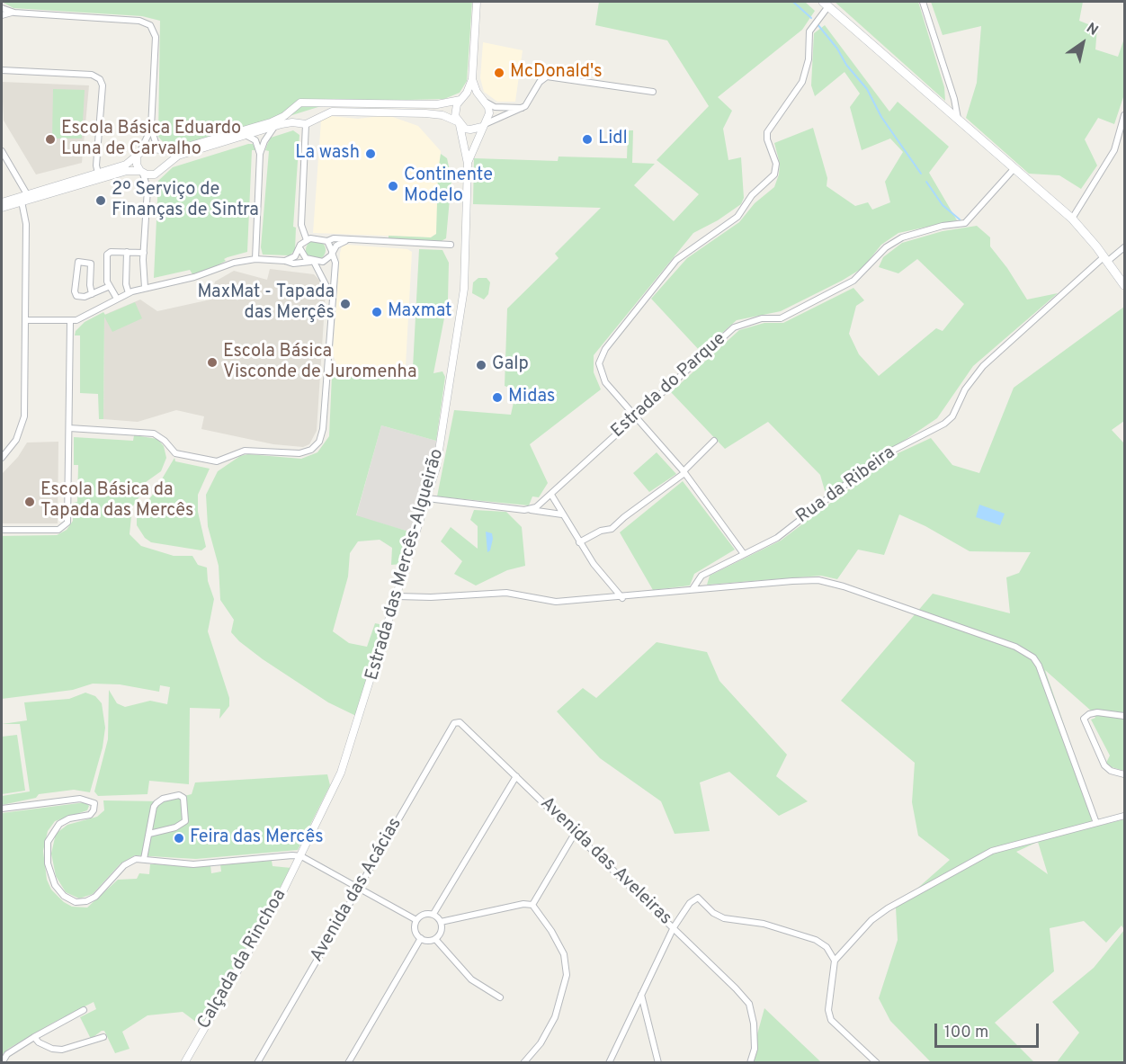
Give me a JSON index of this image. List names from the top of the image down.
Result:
{
  "streets": {
    "street": [
      "Estrada do Parque",
      "Rua da Ribeira",
      "Estrada das Mercês-Algueirão",
      "Avenida das Aveleiras",
      "Avenida das Acácias",
      "Calçada da Rinchoa"
    ]
  },
  "crossings": [
    ["Estrada das Mercês-Algueirão", "Calçada da Rinchoa"],
    ["Avenida das Aveleiras", "Avenida das Acácias"]
  ],
  "places": [
    "McDonald's",
    "Escola Básica Eduardo Luna de Carvalho",
    "Lidl",
    "La wash",
    "Continente Modelo",
    "2º Serviço de Finanças de Sintra",
    "MaxMat - Tapada das Merçês",
    "Maxmat",
    "Escola Básica Visconde de Juromenha",
    "Galp",
    "Midas",
    "Escola Básica da Tapada das Mercês",
    "Feira das Mercês"
  ],
  "scale_bar": "100 m",
  "north": "top right"
}
